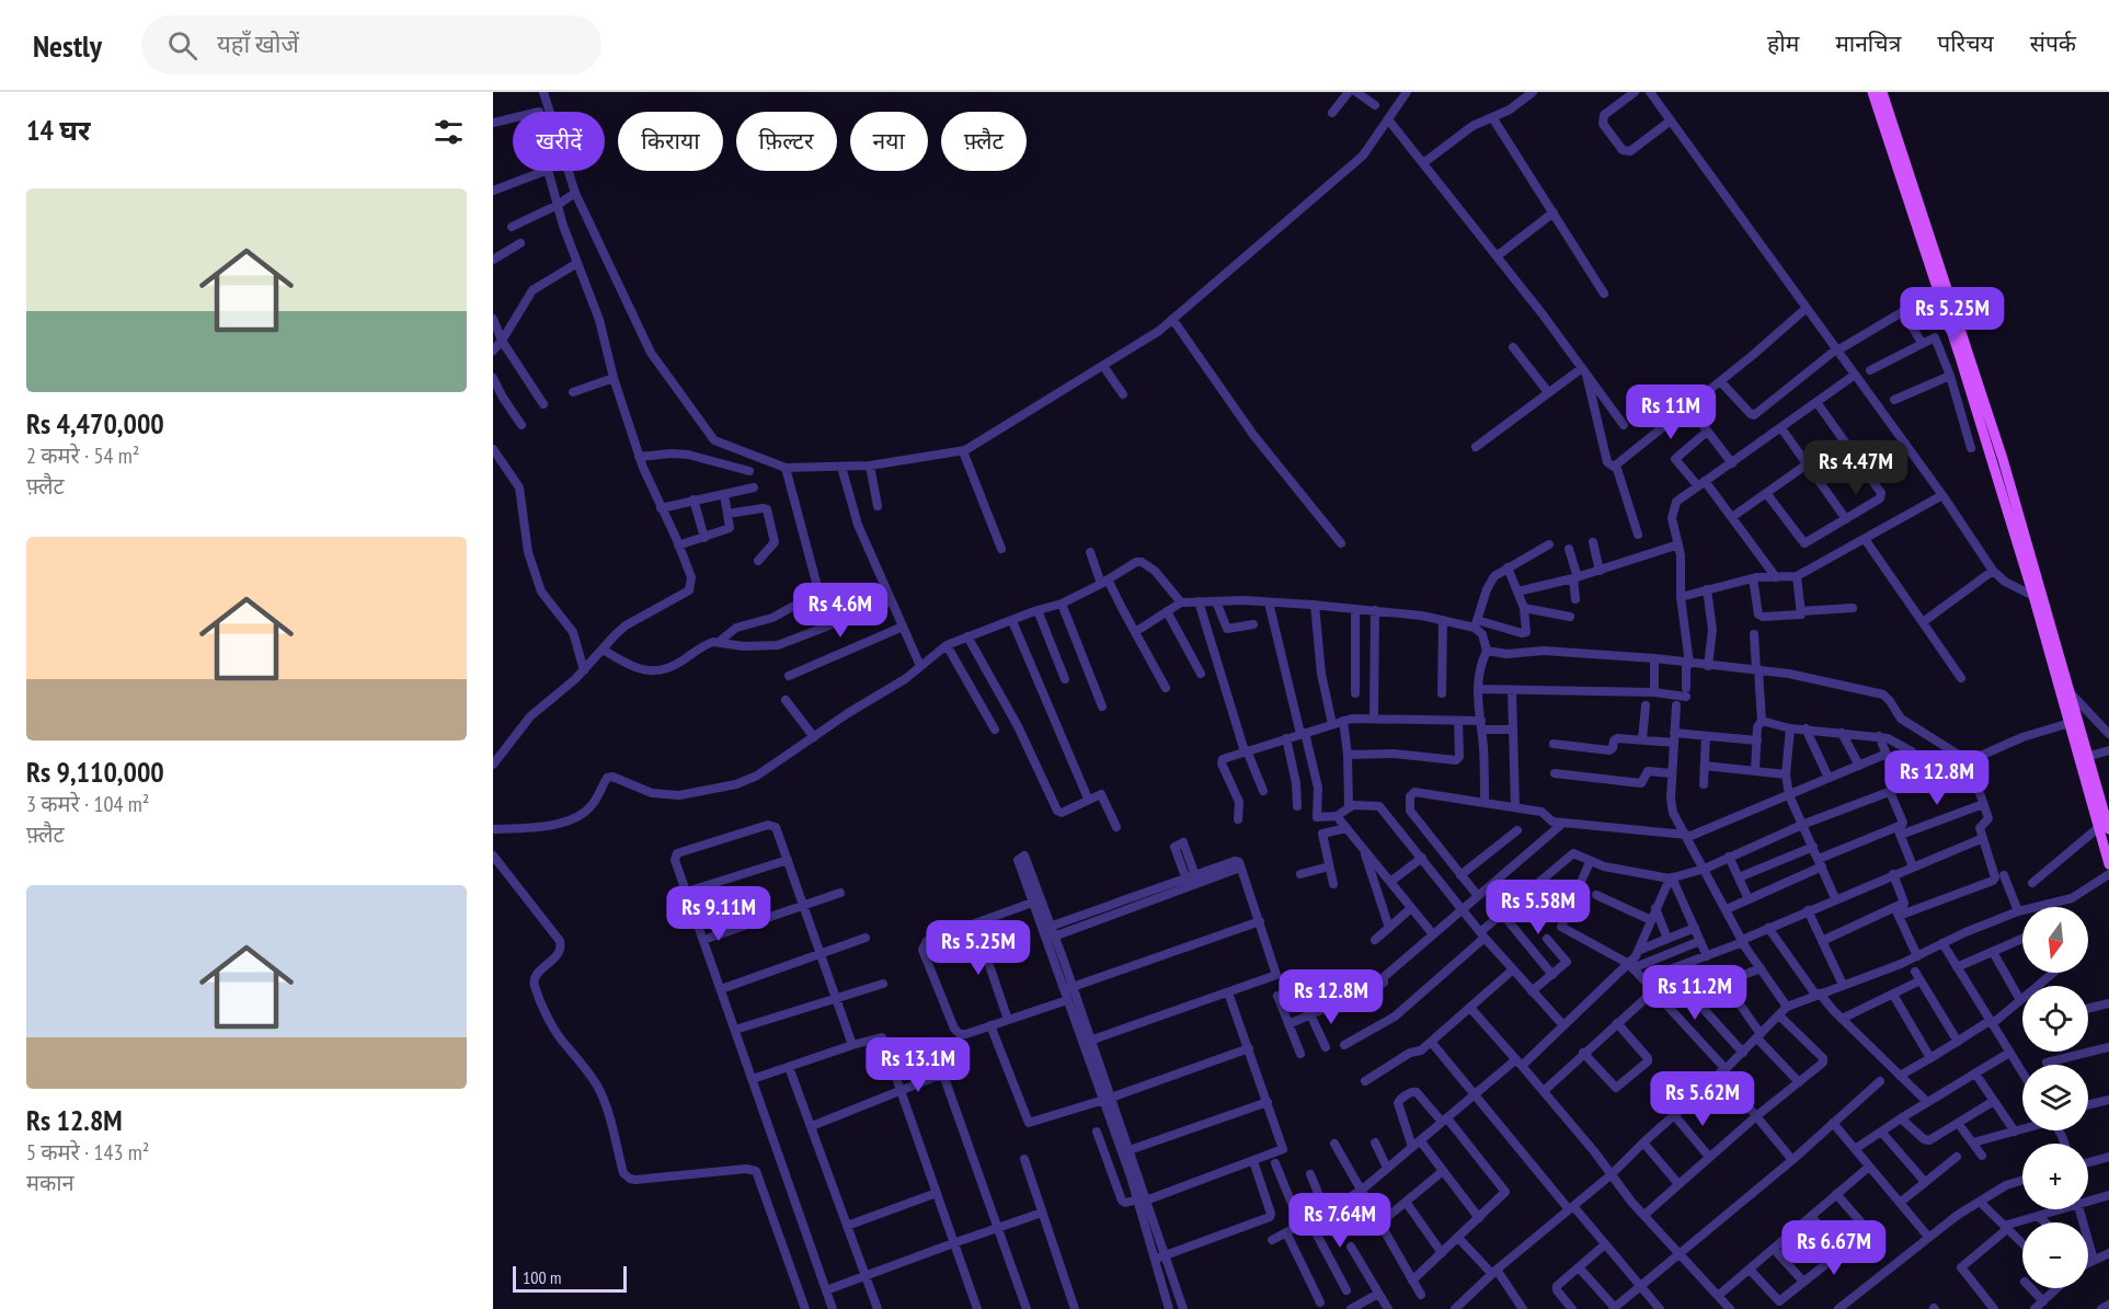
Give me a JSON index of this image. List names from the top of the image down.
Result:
{
  "scale_bar": "100 m",
  "north": "bottom",
  "page": {
    "header": "Nestly",
    "search": "यहाँ खोजें",
    "nav": [
      "होम",
      "मानचित्र",
      "परिचय",
      "संपर्क"
    ],
    "heading": "14 घर",
    "chip": [
      "खरीदें",
      "किराया",
      "फ़िल्टर",
      "नया",
      "फ़्लैट"
    ],
    "list": [
      {
        "name": "Rs 4,470,000",
        "note": "2 कमरे · 54 m² · फ़्लैट"
      },
      {
        "name": "Rs 9,110,000",
        "note": "3 कमरे · 104 m² · फ़्लैट"
      },
      {
        "name": "Rs 12.8M",
        "note": "5 कमरे · 143 m² · मकान"
      }
    ],
    "price": [
      "Rs 5.25M",
      "Rs 11M",
      "Rs 4.47M",
      "Rs 4.6M",
      "Rs 12.8M",
      "Rs 5.58M",
      "Rs 9.11M",
      "Rs 5.25M",
      "Rs 11.2M",
      "Rs 12.8M",
      "Rs 13.1M",
      "Rs 5.62M",
      "Rs 7.64M",
      "Rs 6.67M"
    ],
    "map_buttons": ["+", "−"],
    "scale": "100 m"
  }
}
